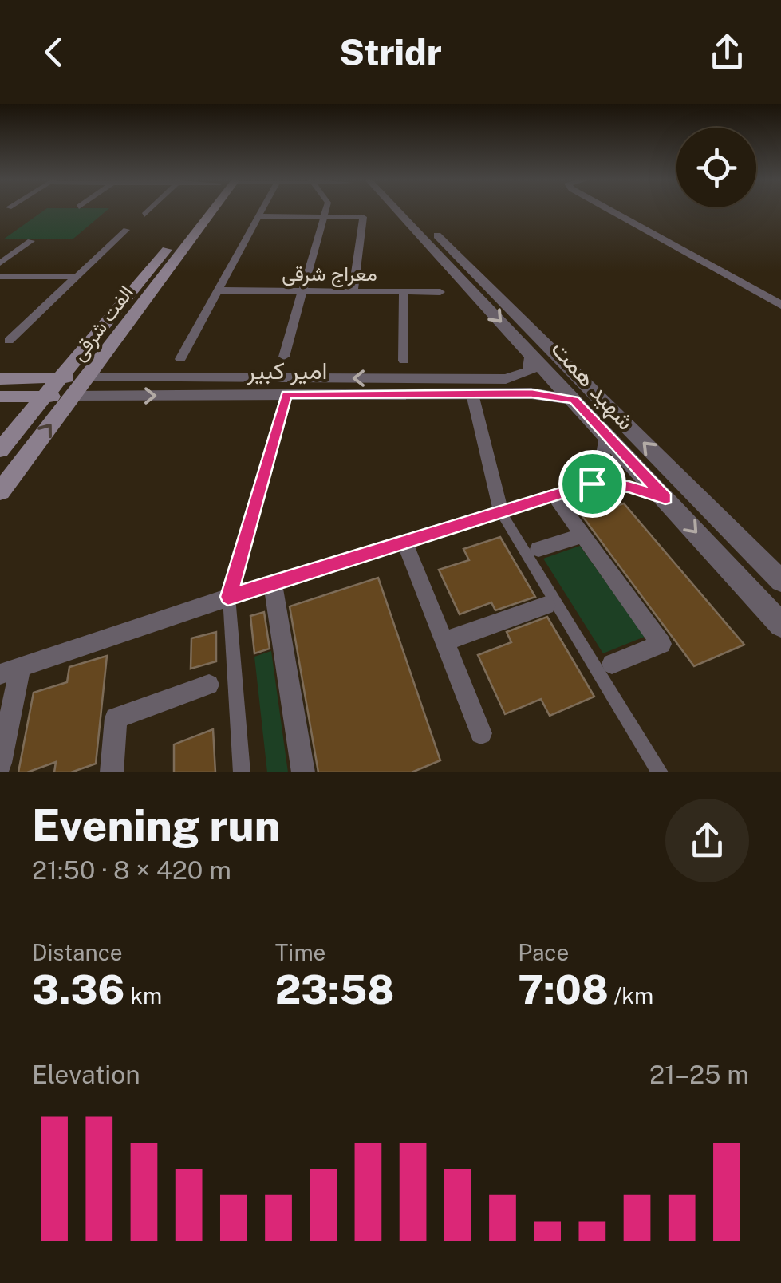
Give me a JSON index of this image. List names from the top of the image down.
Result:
{
  "streets": {
    "main road": ["الفت شرقی", "امیر کبیر"],
    "street": ["معراج شرقی", "شهید همت"]
  },
  "crossings": [
    ["الفت شرقی", "امیر کبیر"],
    ["امیر کبیر", "شهید همت"]
  ],
  "page": {
    "header": "Stridr",
    "heading": ["Evening run", "21:50 · 8 × 420 m"],
    "stats": [
      ["Distance", "3.36 km"],
      ["Time", "23:58"],
      ["Pace", "7:08 /km"]
    ],
    "chart": ["Elevation", "21–25 m"]
  }
}
